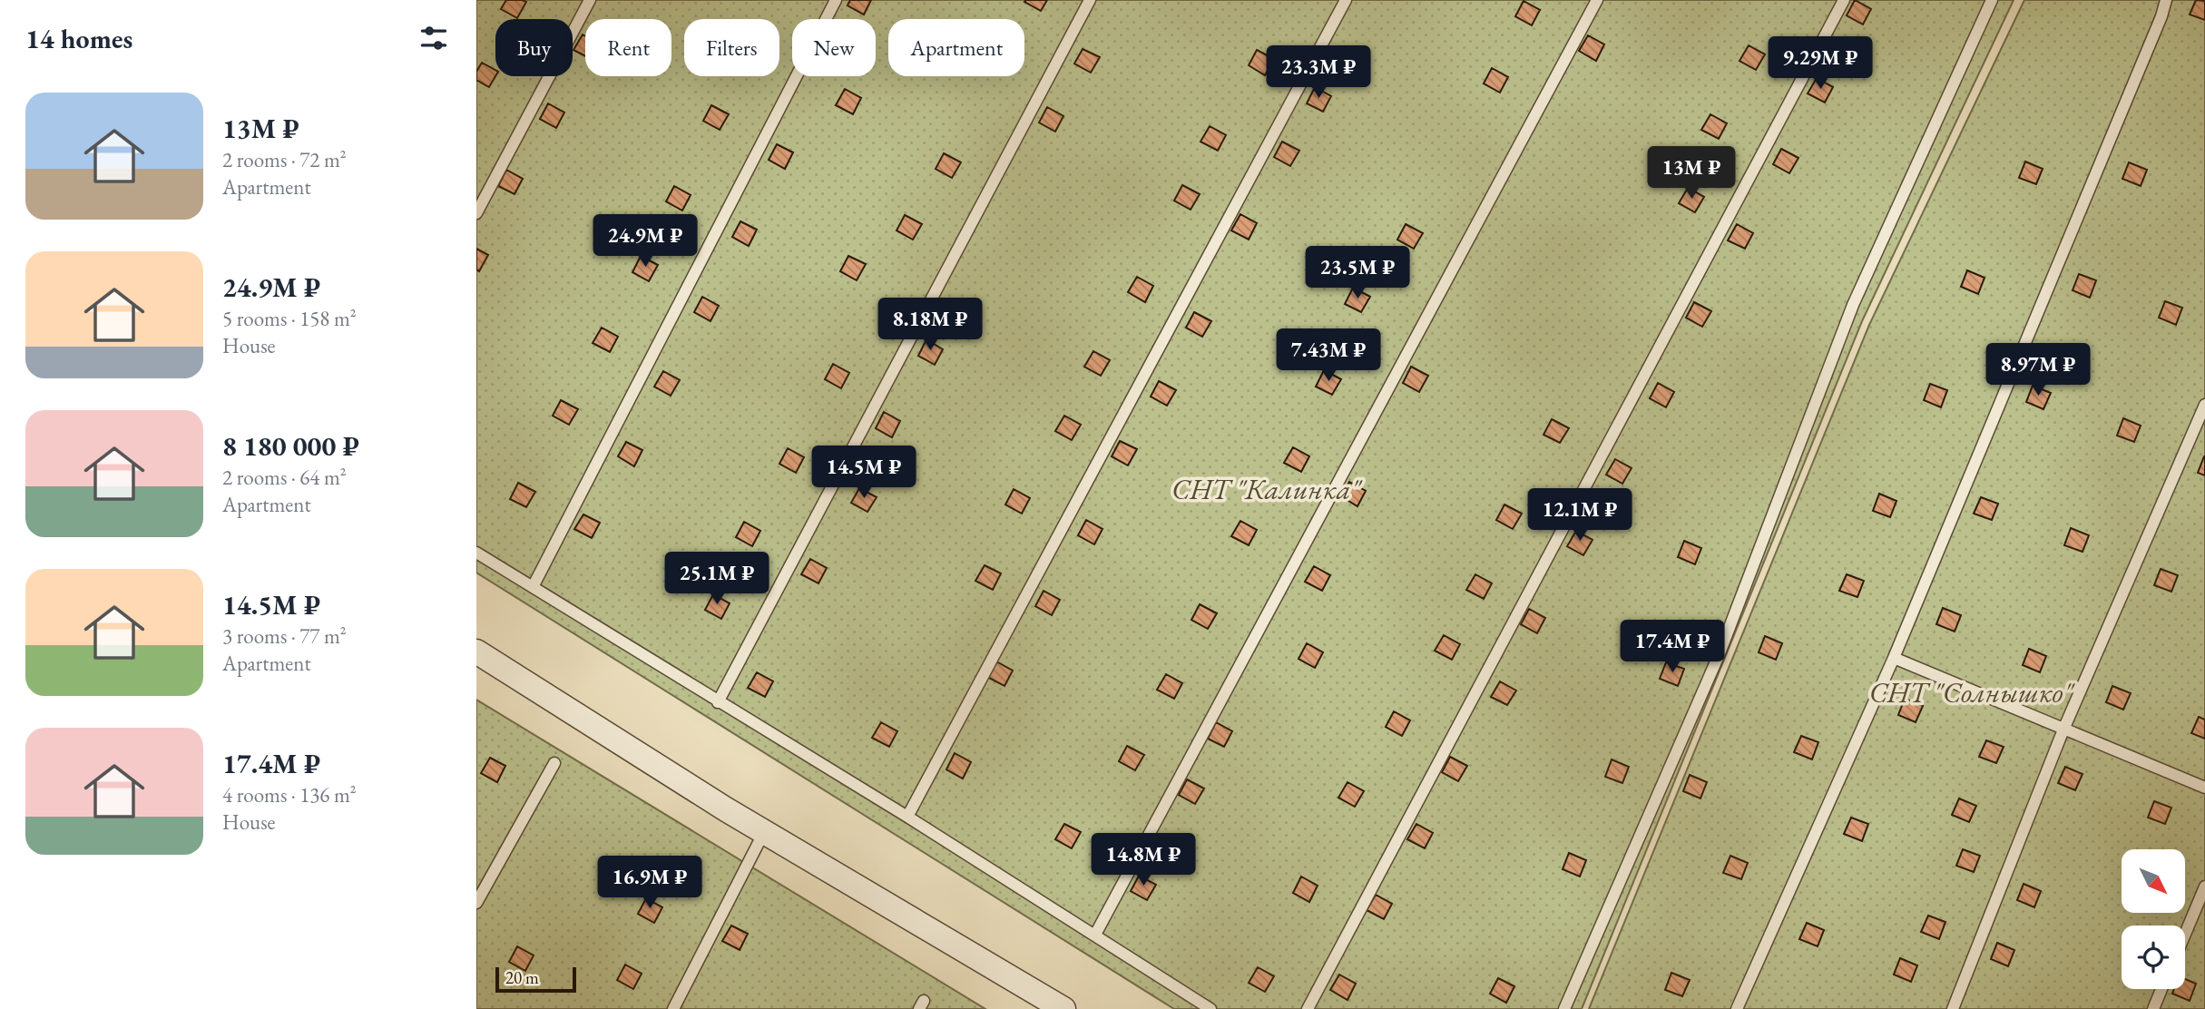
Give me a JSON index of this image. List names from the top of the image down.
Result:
{
  "parks": ["СНТ \"Калинка\"", "СНТ \"Солнышко\""],
  "scale_bar": "20 m",
  "north": "bottom right",
  "page": {
    "heading": "14 homes",
    "chip": [
      "Buy",
      "Rent",
      "Filters",
      "New",
      "Apartment"
    ],
    "price": [
      "9.29M ₽",
      "23.3M ₽",
      "13M ₽",
      "24.9M ₽",
      "23.5M ₽",
      "8.18M ₽",
      "7.43M ₽",
      "8.97M ₽",
      "14.5M ₽",
      "12.1M ₽",
      "25.1M ₽",
      "17.4M ₽",
      "14.8M ₽",
      "16.9M ₽"
    ],
    "list": [
      {
        "name": "13M ₽",
        "note": "2 rooms · 72 m² · Apartment"
      },
      {
        "name": "24.9M ₽",
        "note": "5 rooms · 158 m² · House"
      },
      {
        "name": "8 180 000 ₽",
        "note": "2 rooms · 64 m² · Apartment"
      },
      {
        "name": "14.5M ₽",
        "note": "3 rooms · 77 m² · Apartment"
      },
      {
        "name": "17.4M ₽",
        "note": "4 rooms · 136 m² · House"
      }
    ],
    "scale": "20 m"
  }
}
